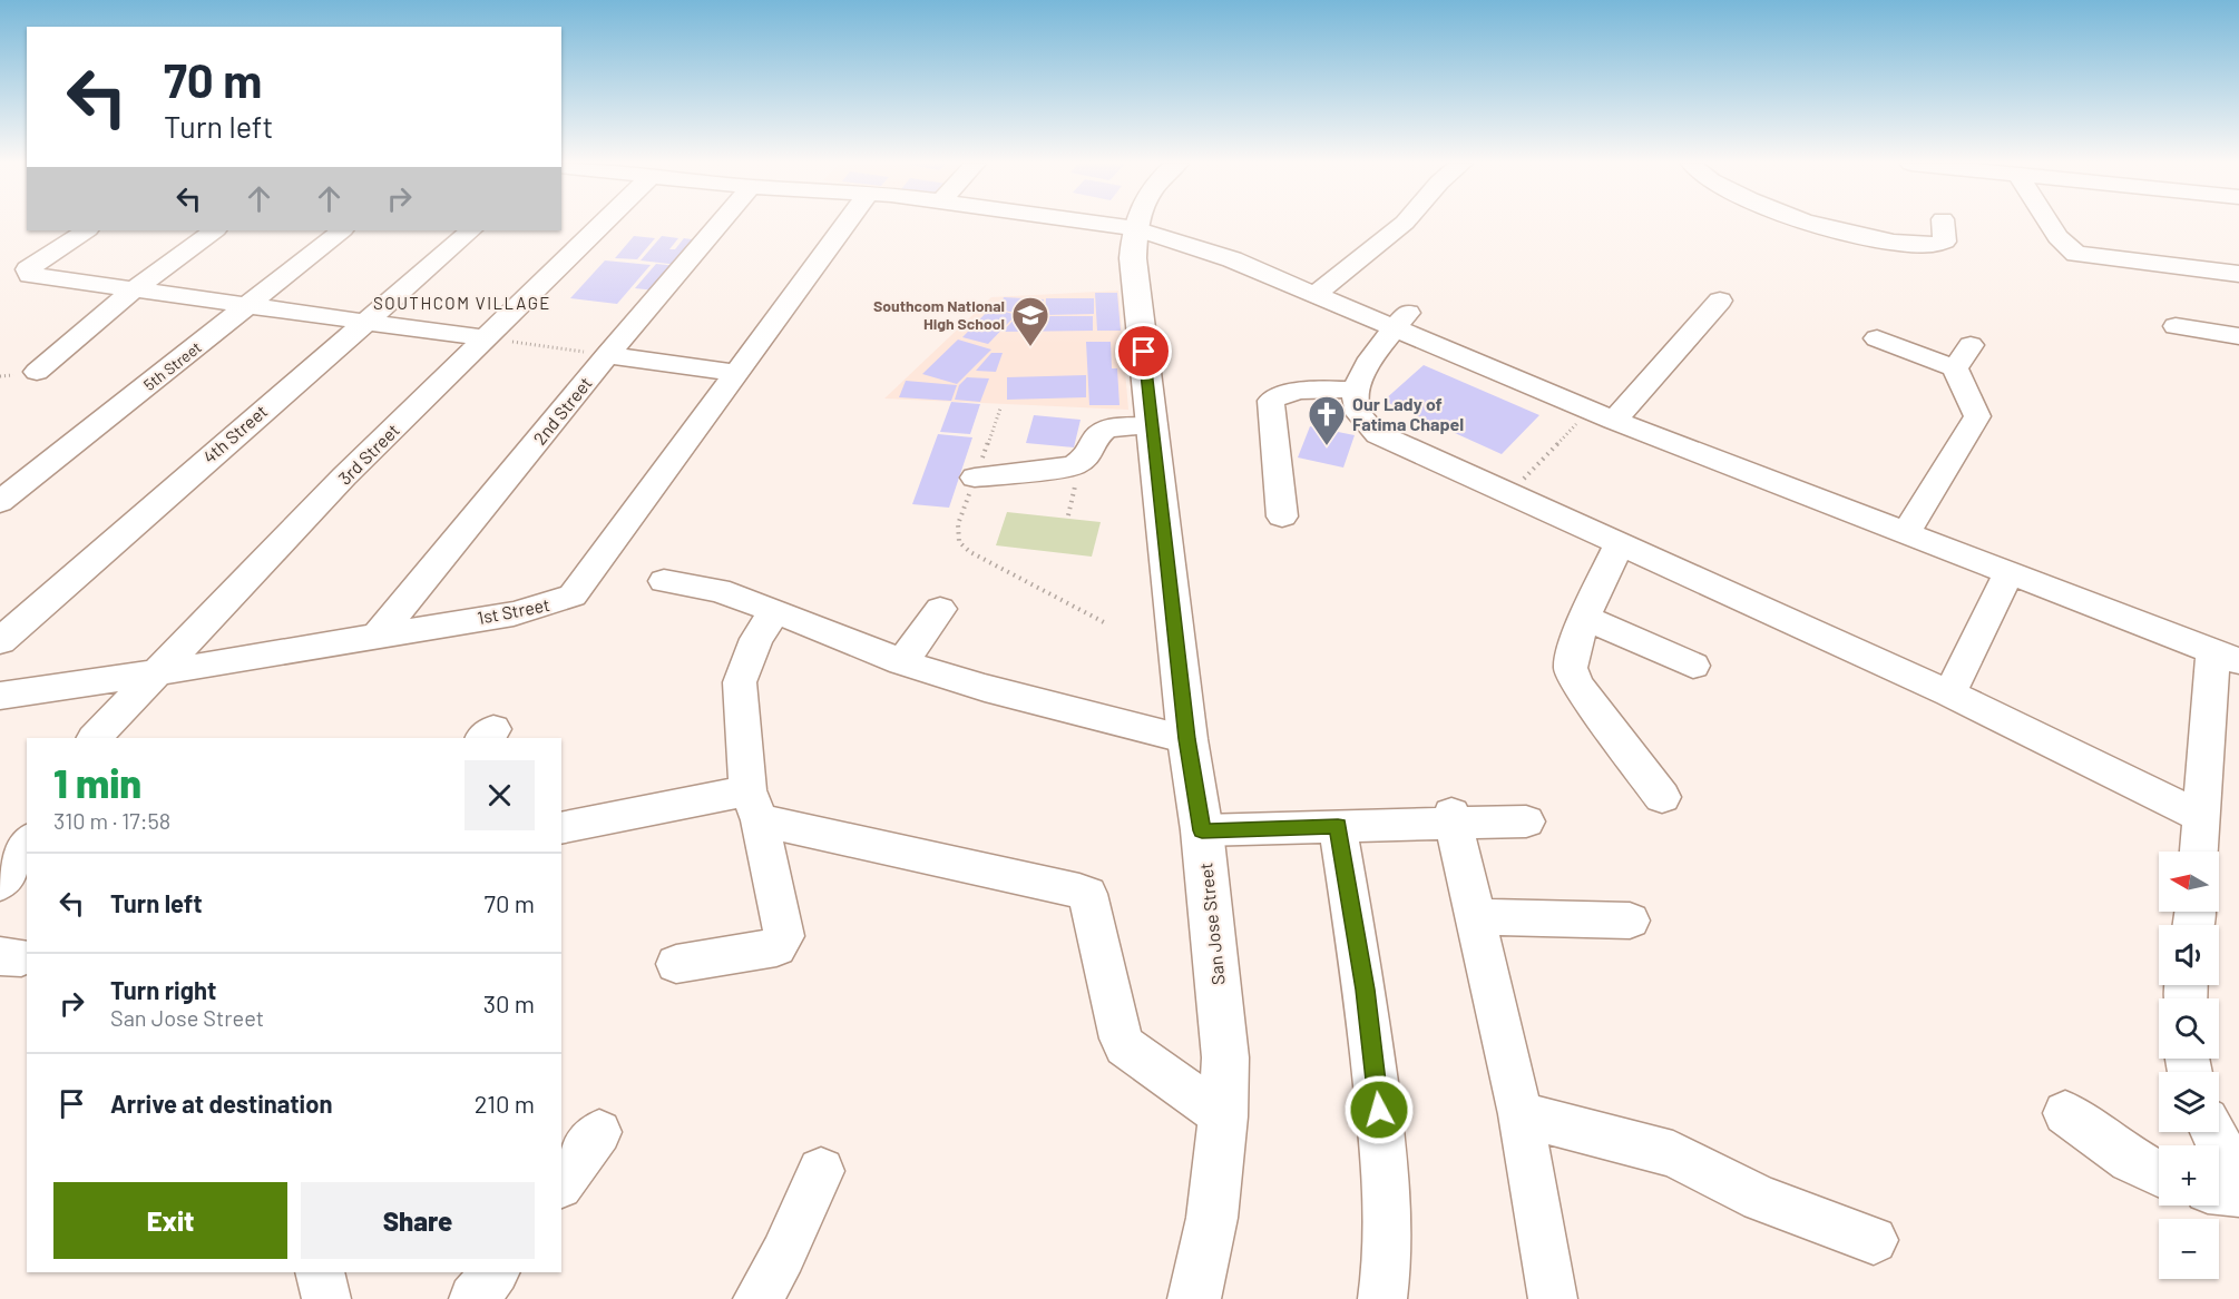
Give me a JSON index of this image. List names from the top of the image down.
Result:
{
  "streets": {
    "main road": ["San Jose Street"],
    "street": [
      "5th Street",
      "2nd Street",
      "4th Street",
      "3rd Street",
      "1st Street"
    ]
  },
  "crossings": [
    ["2nd Street", "1st Street"],
    ["3rd Street", "1st Street"]
  ],
  "districts": ["SOUTHCOM VILLAGE"],
  "places": {
    "school or university": ["Southcom National High School"],
    "church": ["Our Lady of Fatima Chapel"]
  },
  "north": "left",
  "page": {
    "turn": ["70 m", "Turn left"],
    "heading": ["1 min", "310 m · 17:58"],
    "map_buttons": ["+", "−"],
    "list": [
      {
        "name": "Turn left",
        "value": "70 m"
      },
      {
        "name": "Turn right",
        "note": "San Jose Street",
        "value": "30 m"
      },
      {
        "name": "Arrive at destination",
        "value": "210 m"
      }
    ],
    "buttons": ["Exit", "Share"]
  }
}
